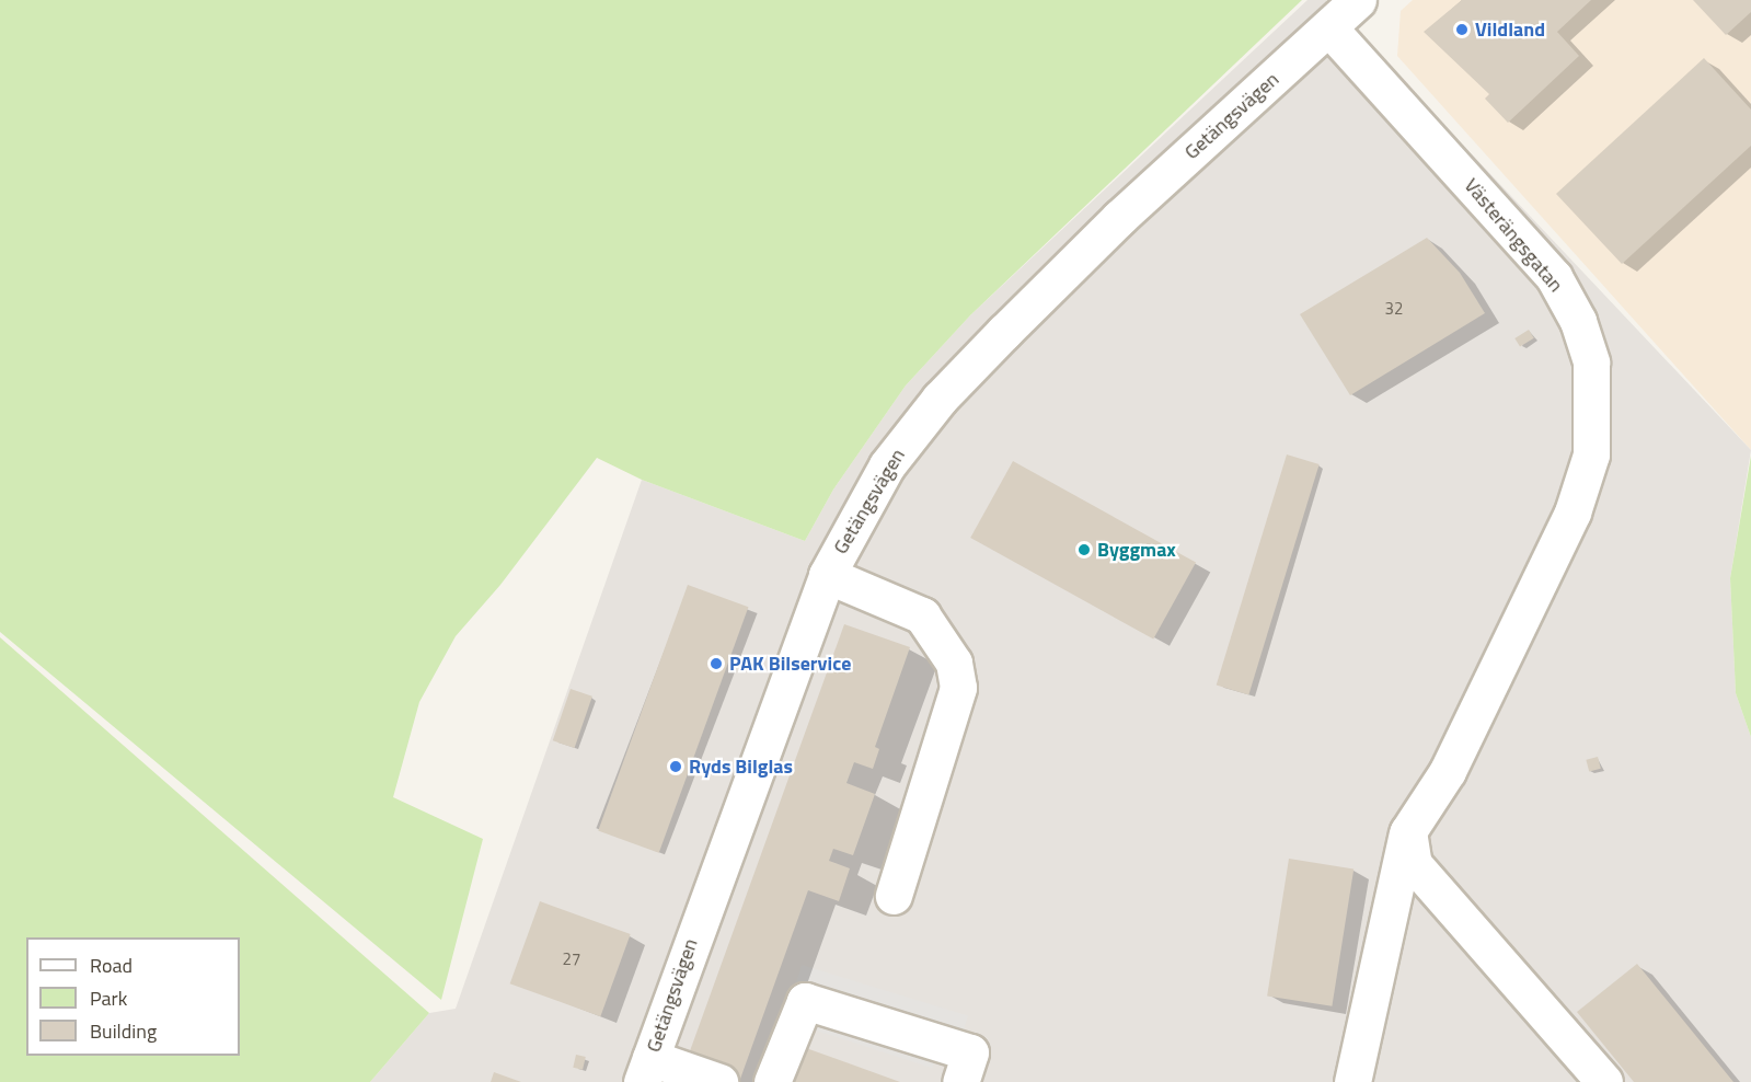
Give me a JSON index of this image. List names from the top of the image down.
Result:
{
  "streets": {
    "street": ["Getängsvägen", "Västerängsgatan"]
  },
  "crossings": [
    ["Getängsvägen", "Västerängsgatan"]
  ],
  "places": [
    "Vildland",
    "Byggmax",
    "PAK Bilservice",
    "Ryds Bilglas"
  ],
  "house_numbers": ["32", "27"],
  "legend": ["Road", "Park", "Building"]
}
